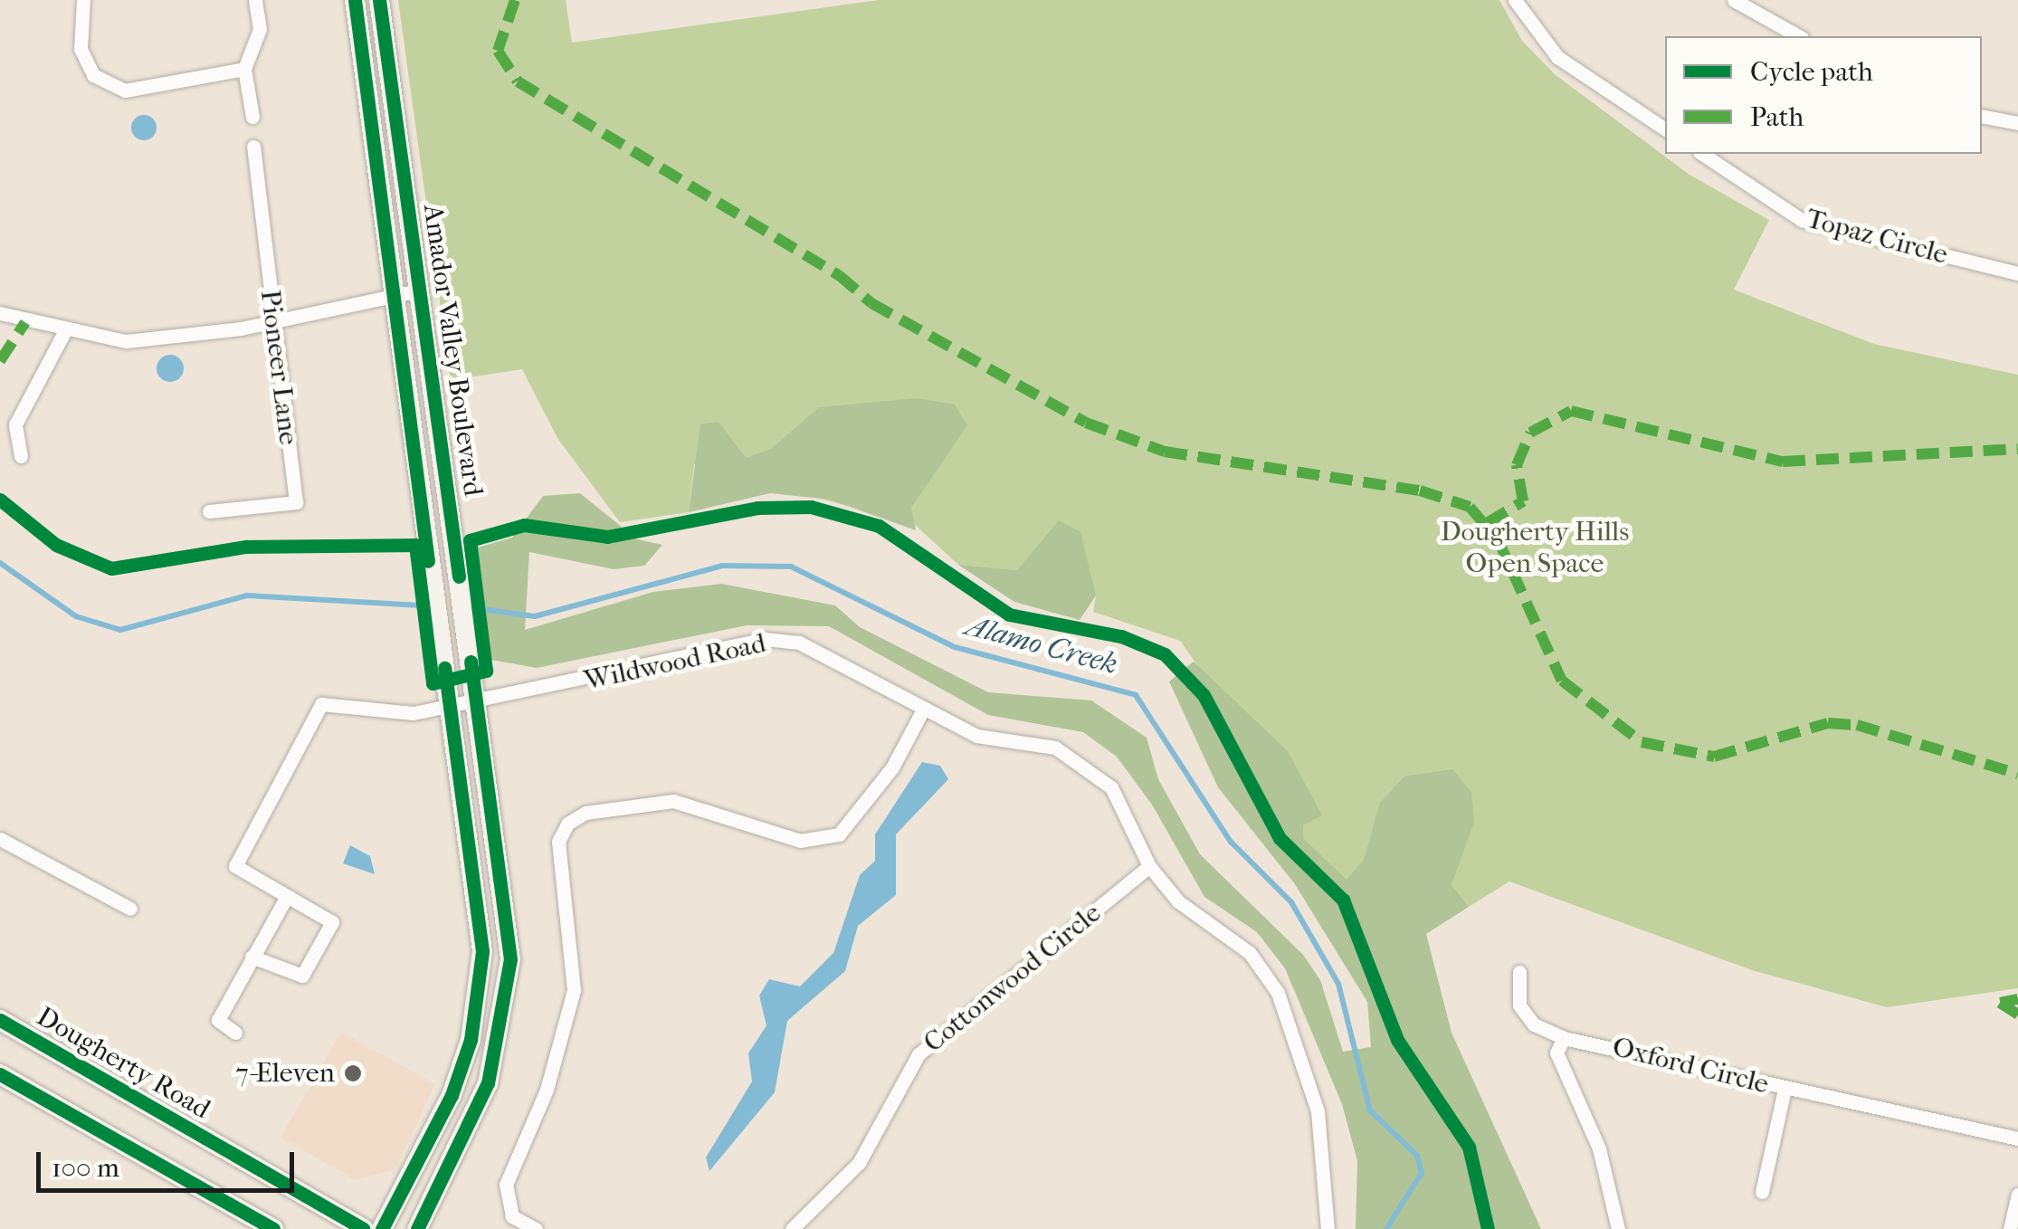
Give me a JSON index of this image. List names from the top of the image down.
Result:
{
  "streets": {
    "street": [
      "Topaz Circle",
      "Amador Valley Boulevard",
      "Pioneer Lane",
      "Wildwood Road",
      "Cottonwood Circle",
      "Dougherty Road",
      "Oxford Circle"
    ]
  },
  "crossings": [
    ["Amador Valley Boulevard", "Wildwood Road"],
    ["Wildwood Road", "Cottonwood Circle"]
  ],
  "water": ["Alamo Creek"],
  "parks": ["Dougherty Hills Open Space"],
  "places": ["7-Eleven"],
  "legend": ["Cycle path", "Path"],
  "scale_bar": "100 m"
}
